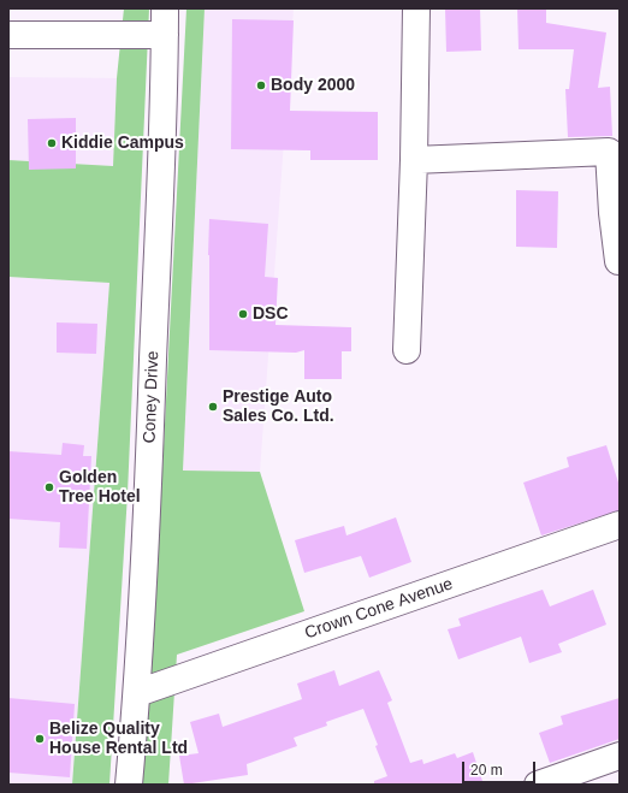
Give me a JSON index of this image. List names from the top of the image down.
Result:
{
  "streets": {
    "street": ["Coney Drive", "Crown Cone Avenue"]
  },
  "crossings": [
    ["Coney Drive", "Crown Cone Avenue"]
  ],
  "places": [
    "Body 2000",
    "Kiddie Campus",
    "DSC",
    "Prestige Auto Sales Co. Ltd.",
    "Golden Tree Hotel",
    "Belize Quality House Rental Ltd"
  ],
  "scale_bar": "20 m"
}
